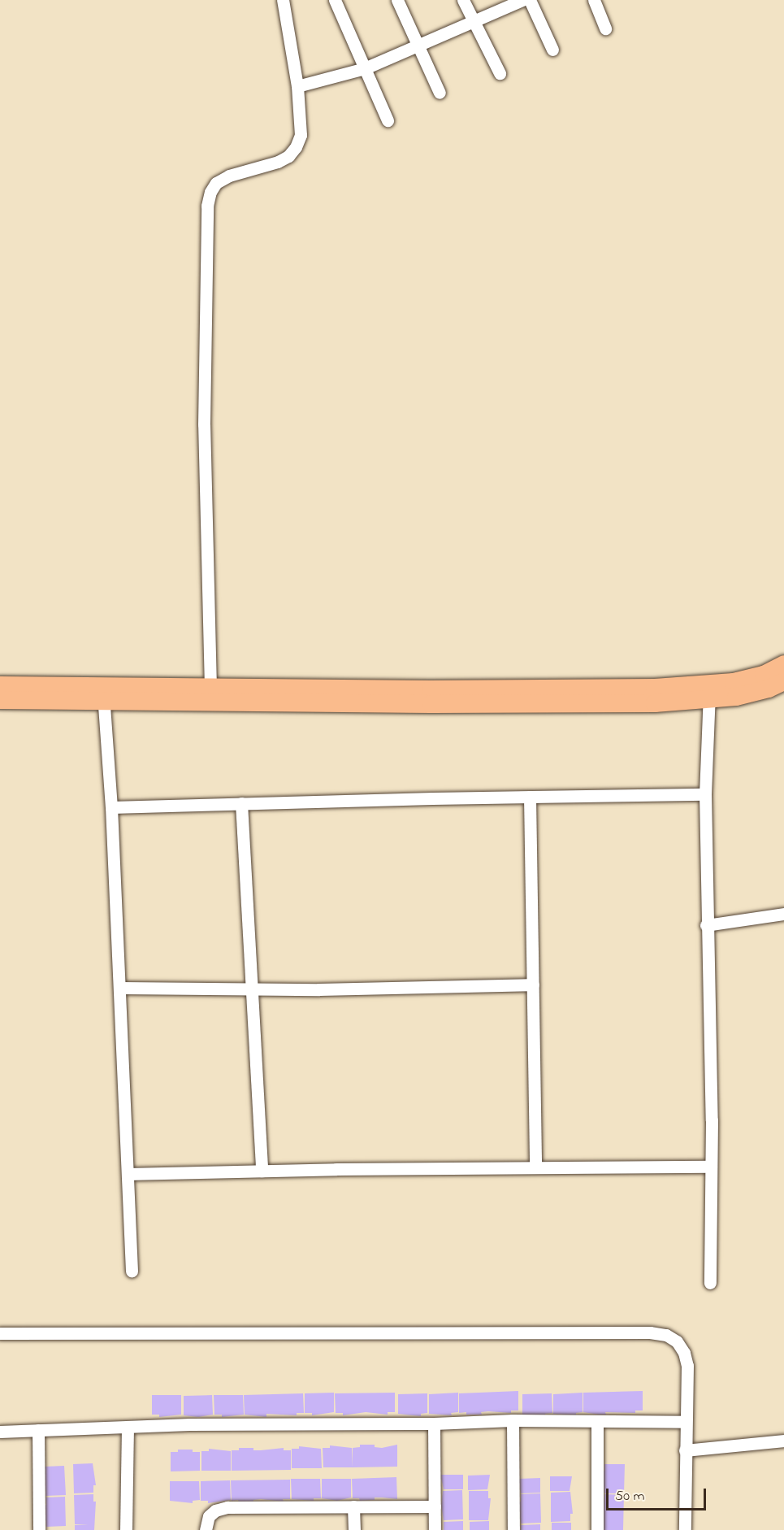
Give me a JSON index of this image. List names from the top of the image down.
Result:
{
  "scale_bar": "50 m"
}
